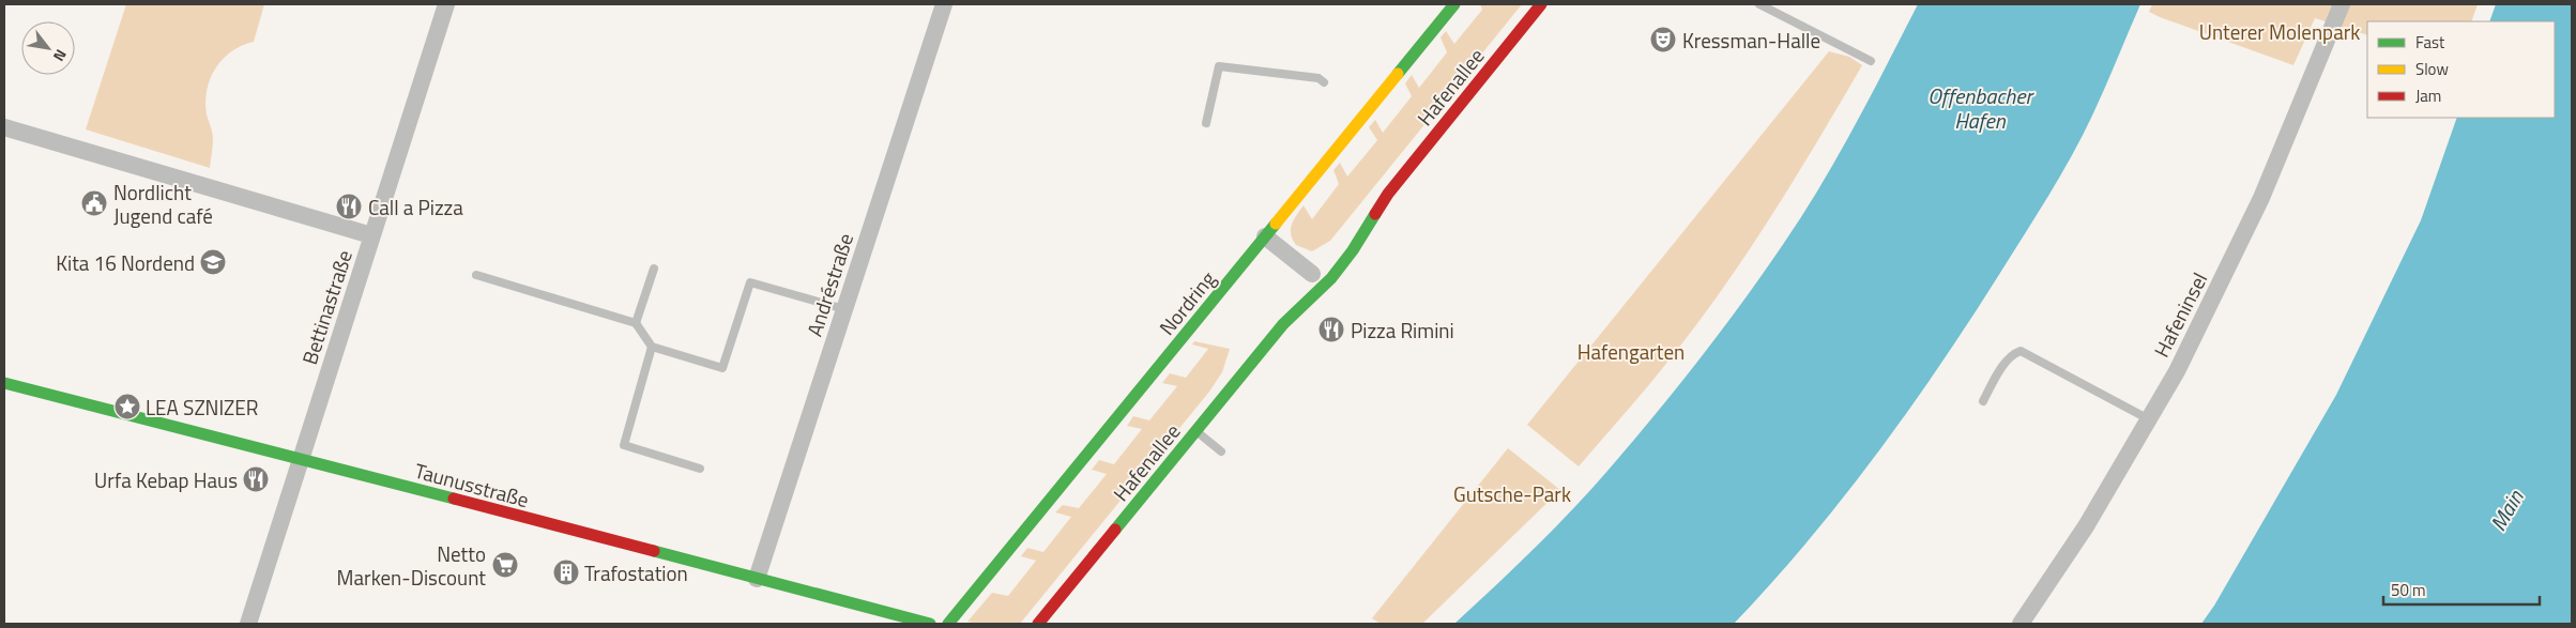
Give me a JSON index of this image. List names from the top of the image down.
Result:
{
  "streets": {
    "street": [
      "Hafenallee",
      "Andréstraße",
      "Nordring",
      "Bettinastraße",
      "Hafeninsel",
      "Taunusstraße"
    ]
  },
  "crossings": [
    ["Andréstraße", "Taunusstraße"],
    ["Bettinastraße", "Taunusstraße"]
  ],
  "water": ["Offenbacher Hafen", "Main"],
  "parks": ["Unterer Molenpark", "Hafengarten", "Gutsche-Park"],
  "places": {
    "theatre": ["Kressman-Halle"],
    "public building": ["Nordlicht Jugend café"],
    "restaurant": ["Call a Pizza", "Pizza Rimini", "Urfa Kebap Haus"],
    "school or university": ["Kita 16 Nordend"],
    "place": ["LEA SZNIZER"],
    "supermarket": ["Netto Marken-Discount"],
    "building": ["Trafostation"]
  },
  "legend": ["Fast", "Slow", "Jam"],
  "scale_bar": "50 m",
  "north": "bottom right"
}
